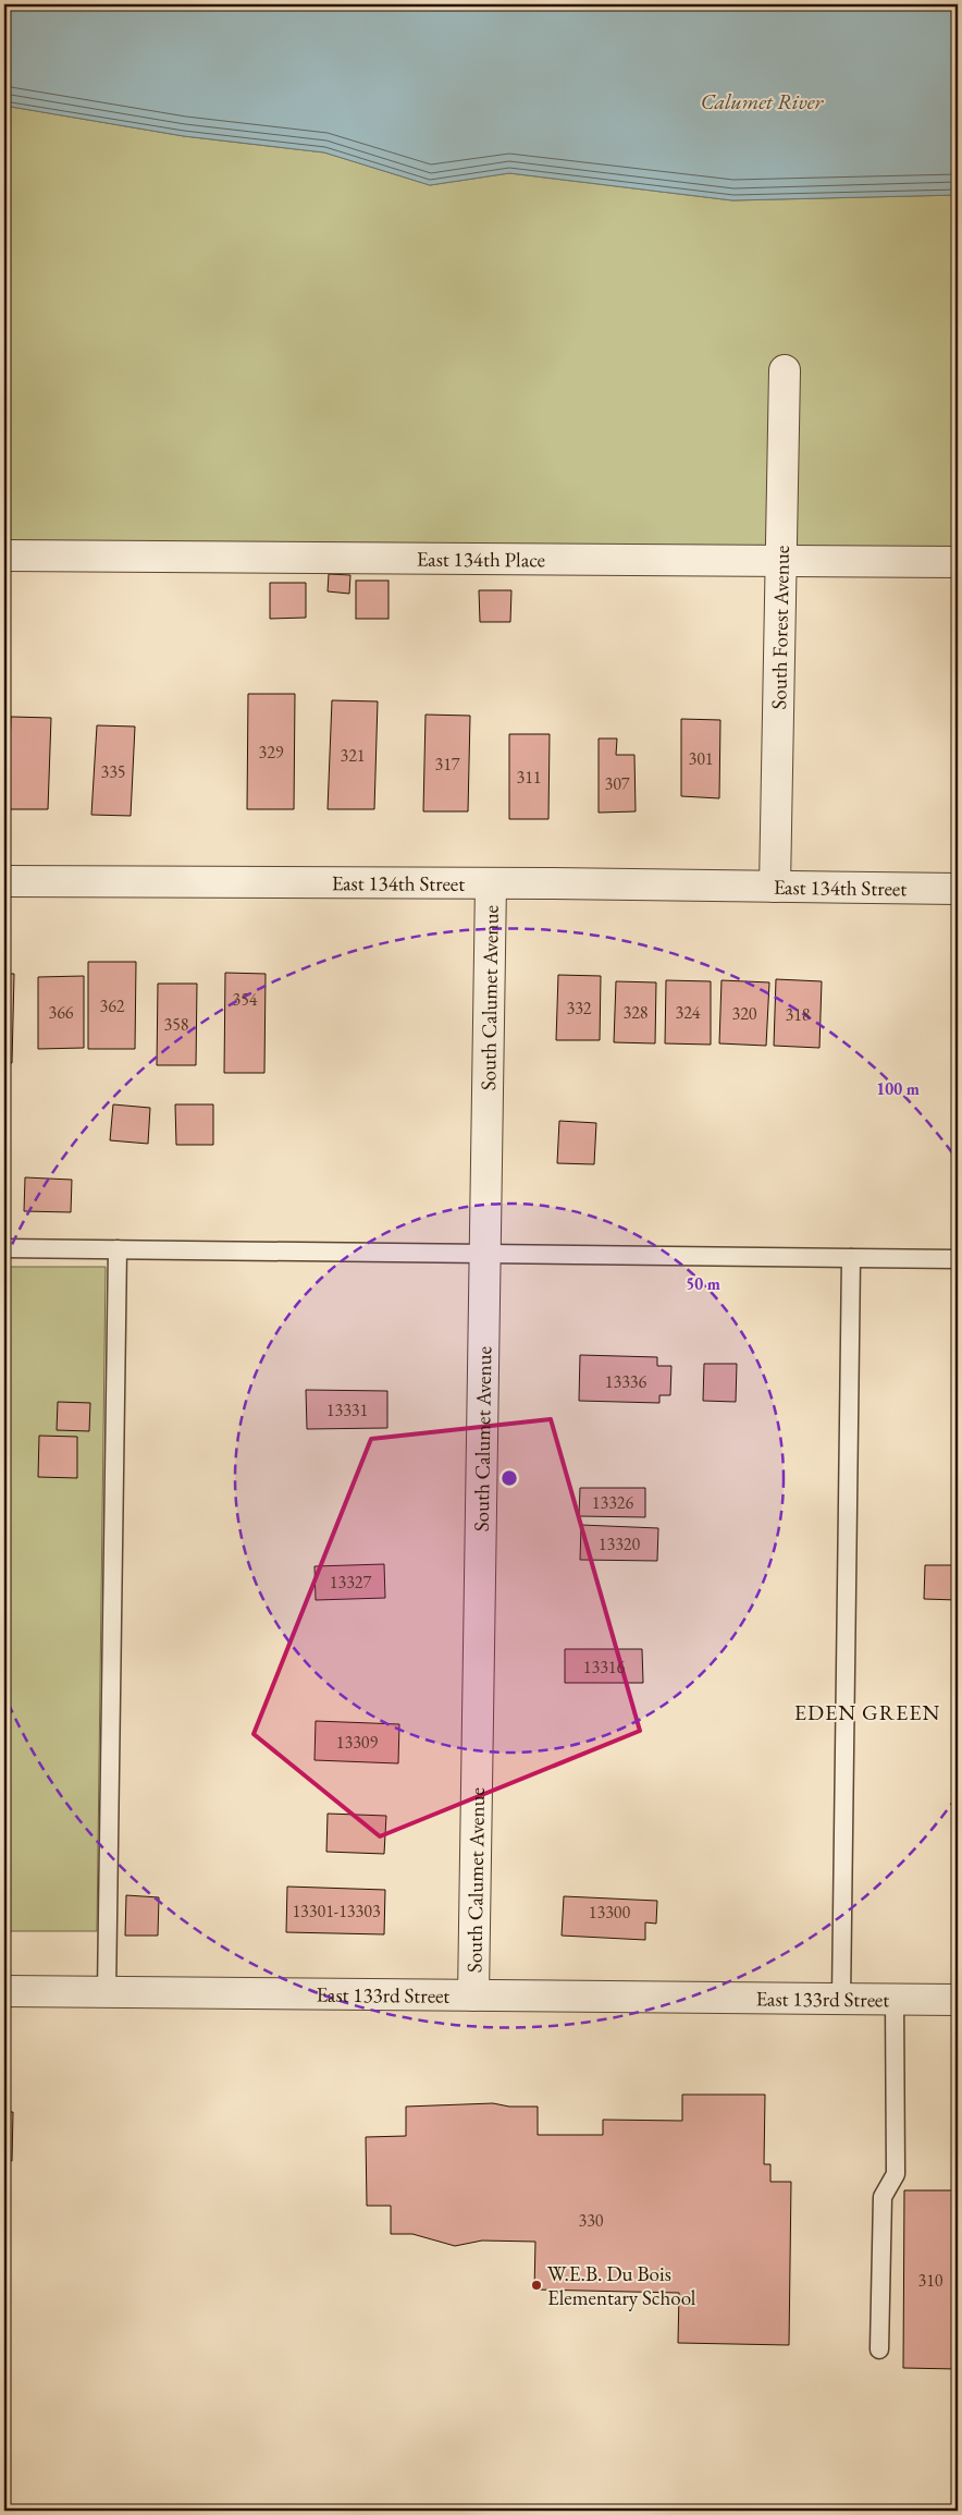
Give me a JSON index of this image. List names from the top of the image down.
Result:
{
  "streets": {
    "street": [
      "East 134th Place",
      "South Forest Avenue",
      "East 134th Street",
      "South Calumet Avenue",
      "East 133rd Street"
    ]
  },
  "crossings": [
    ["East 134th Place", "South Forest Avenue"],
    ["South Forest Avenue", "East 134th Street"],
    ["East 134th Street", "South Calumet Avenue"],
    ["South Calumet Avenue", "East 133rd Street"]
  ],
  "districts": ["EDEN GREEN"],
  "water": ["Calumet River"],
  "places": ["W.E.B. Du Bois Elementary School"],
  "house_numbers": [
    "329",
    "321",
    "301",
    "317",
    "335",
    "311",
    "307",
    "354",
    "362",
    "332",
    "366",
    "328",
    "324",
    "320",
    "318",
    "358",
    "13336",
    "13331",
    "13326",
    "13320",
    "13327",
    "13316",
    "13309",
    "13301-13303",
    "13300",
    "330",
    "310"
  ],
  "rings": ["100 m", "50 m"]
}
